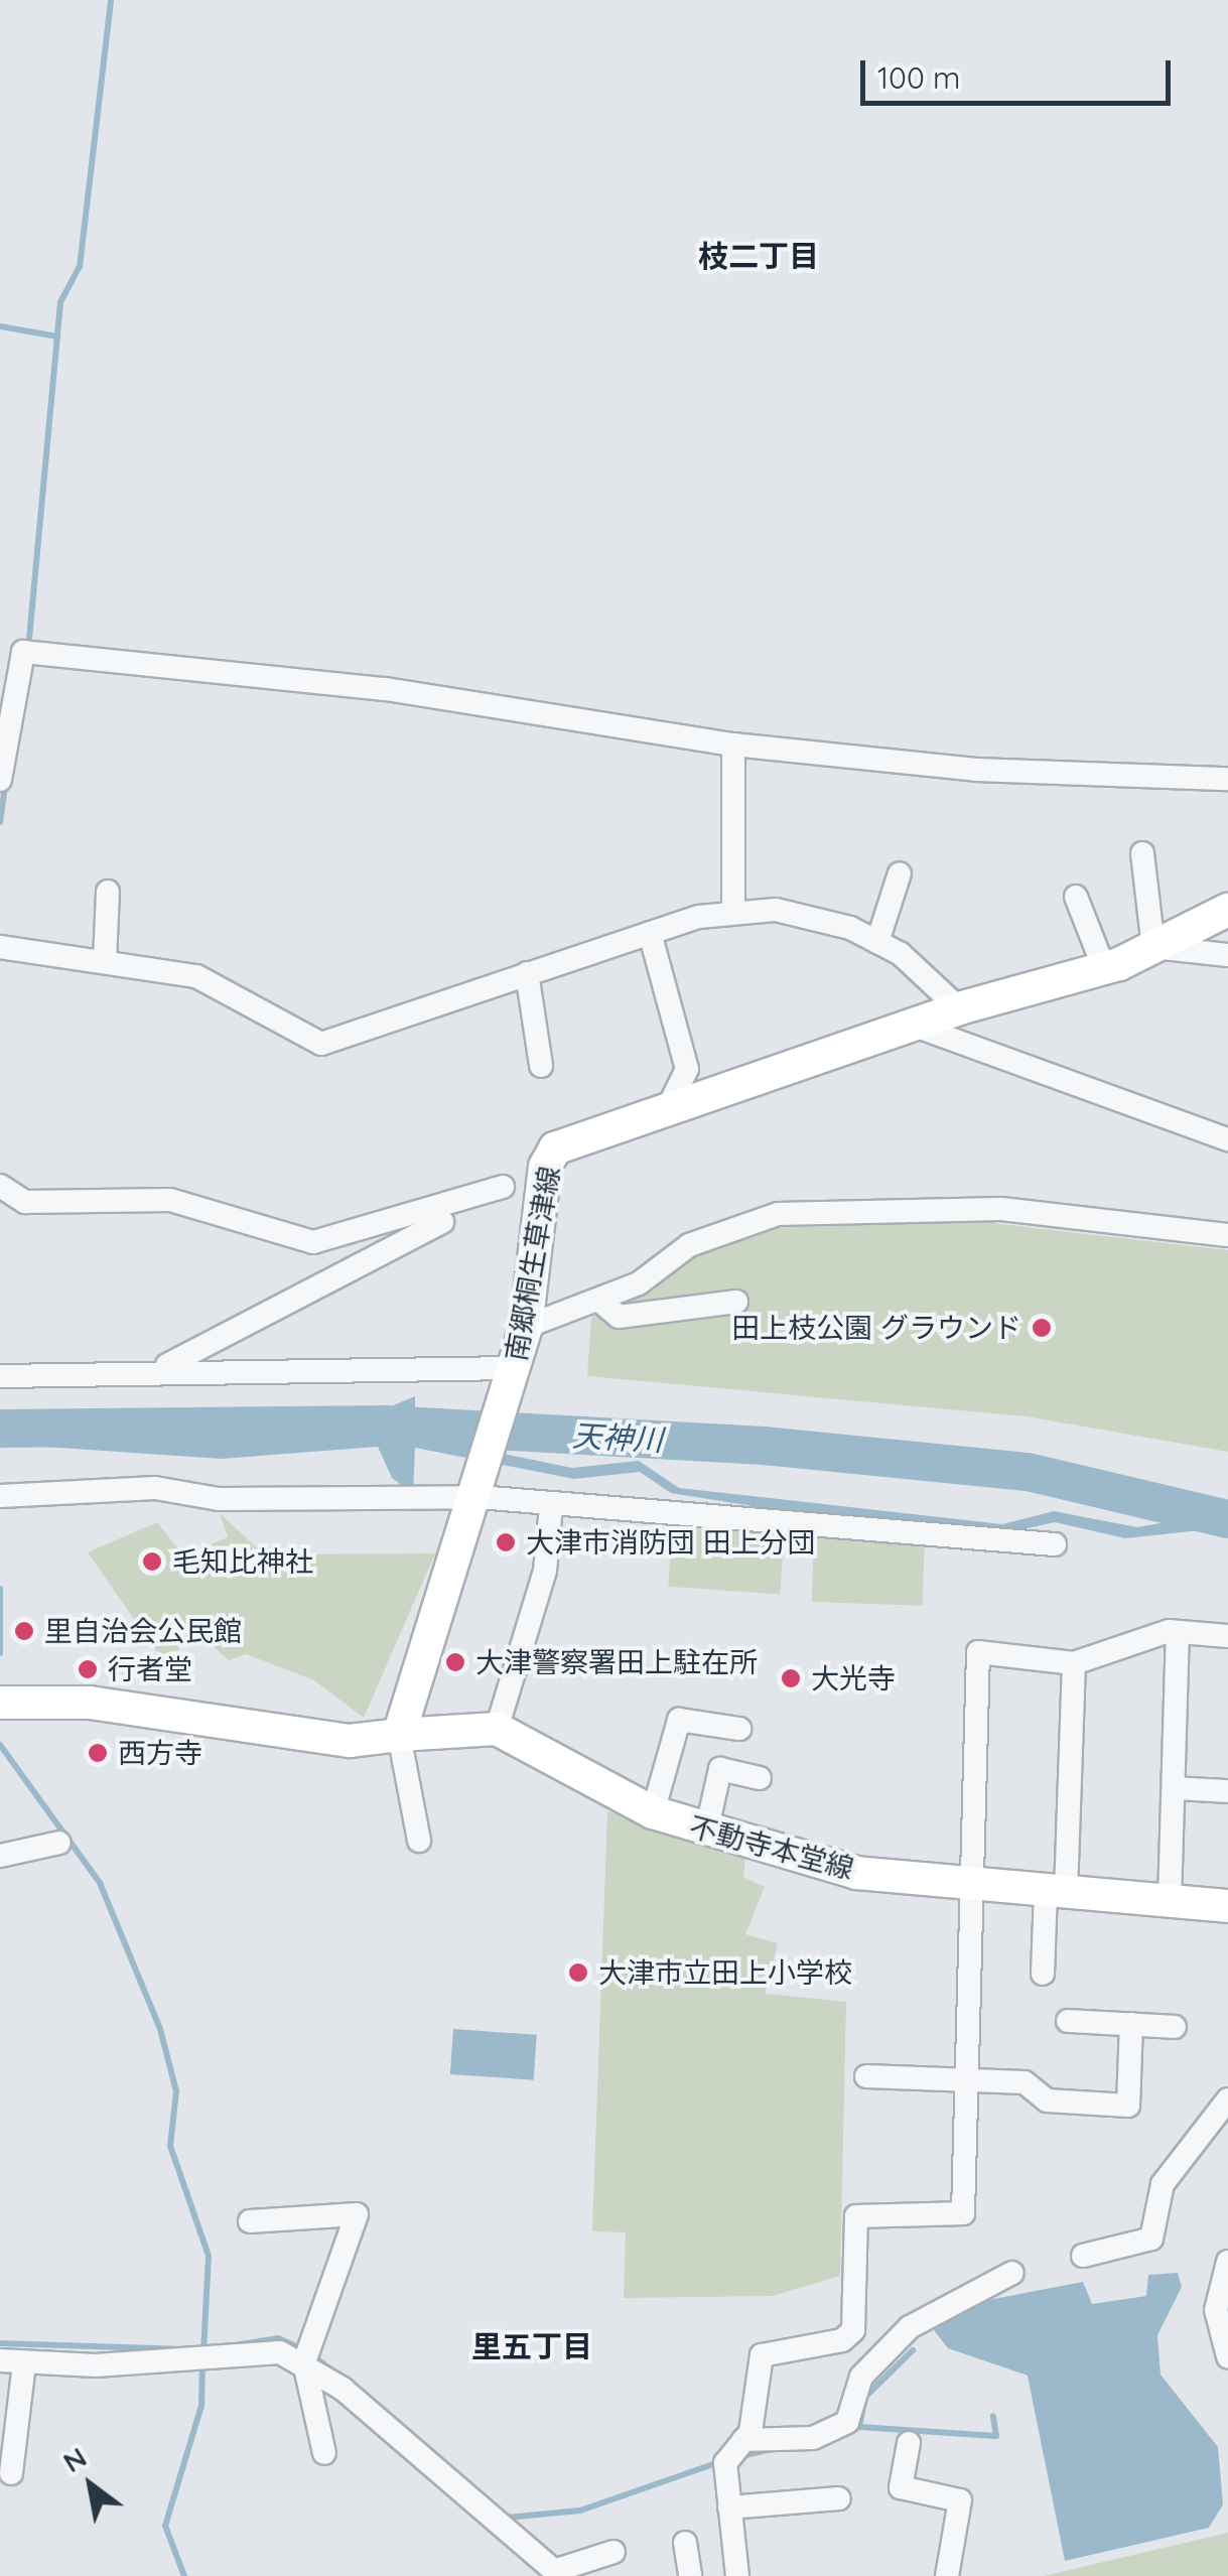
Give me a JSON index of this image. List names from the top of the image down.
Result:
{
  "streets": {
    "main road": ["南郷桐生草津線", "不動寺本堂線"]
  },
  "districts": ["枝二丁目", "里五丁目"],
  "water": ["天神川"],
  "places": [
    "田上枝公園 グラウンド",
    "大津市消防団 田上分団",
    "毛知比神社",
    "里自治会公民館",
    "大津警察署田上駐在所",
    "行者堂",
    "大光寺",
    "西方寺",
    "大津市立田上小学校"
  ],
  "scale_bar": "100 m",
  "north": "top left"
}
